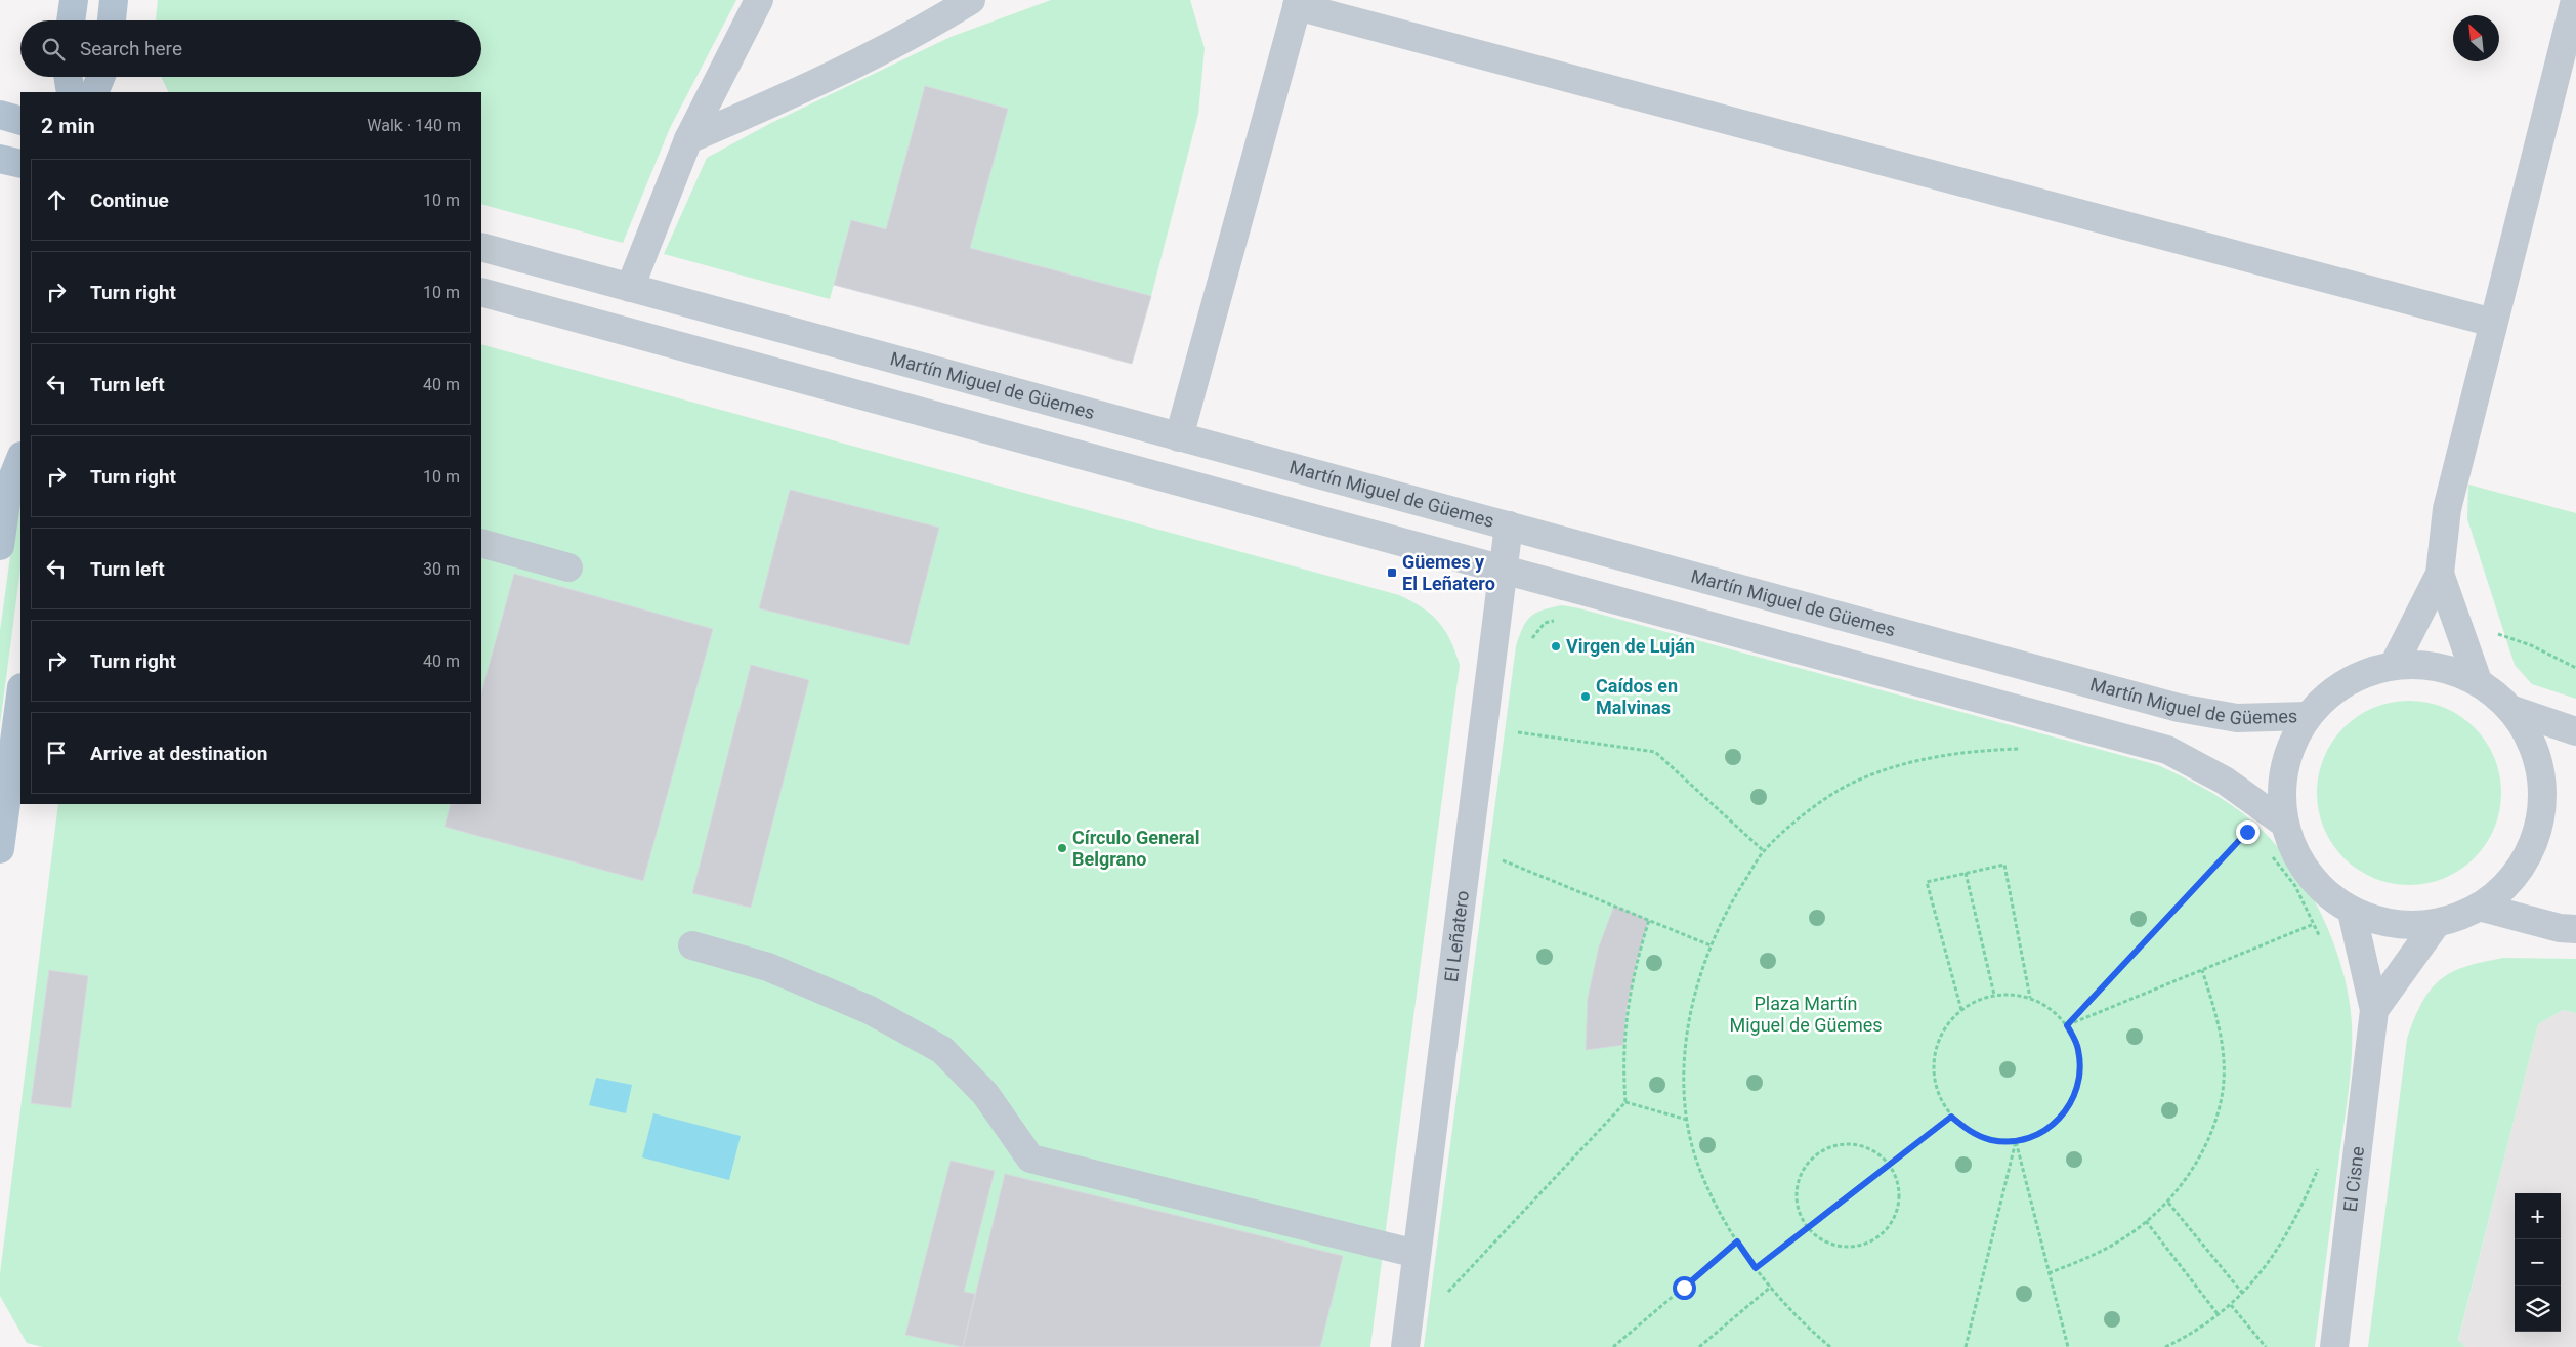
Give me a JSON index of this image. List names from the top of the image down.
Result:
{
  "streets": {
    "street": ["Martín Miguel de Güemes", "El Leñatero", "El Cisne"]
  },
  "crossings": [
    ["Martín Miguel de Güemes", "El Leñatero"]
  ],
  "parks": ["Plaza Martín Miguel de Güemes"],
  "places": {
    "transit": ["Güemes y El Leñatero"],
    "other": ["Virgen de Luján", "Caídos en Malvinas", "Círculo General Belgrano"]
  },
  "north": "top left",
  "page": {
    "search": "Search here",
    "heading": ["2 min", "Walk · 140 m"],
    "list": [
      ["Continue", "10 m"],
      ["Turn right", "10 m"],
      ["Turn left", "40 m"],
      ["Turn right", "10 m"],
      ["Turn left", "30 m"],
      ["Turn right", "40 m"],
      "Arrive at destination"
    ],
    "map_buttons": ["+", "−"]
  }
}
